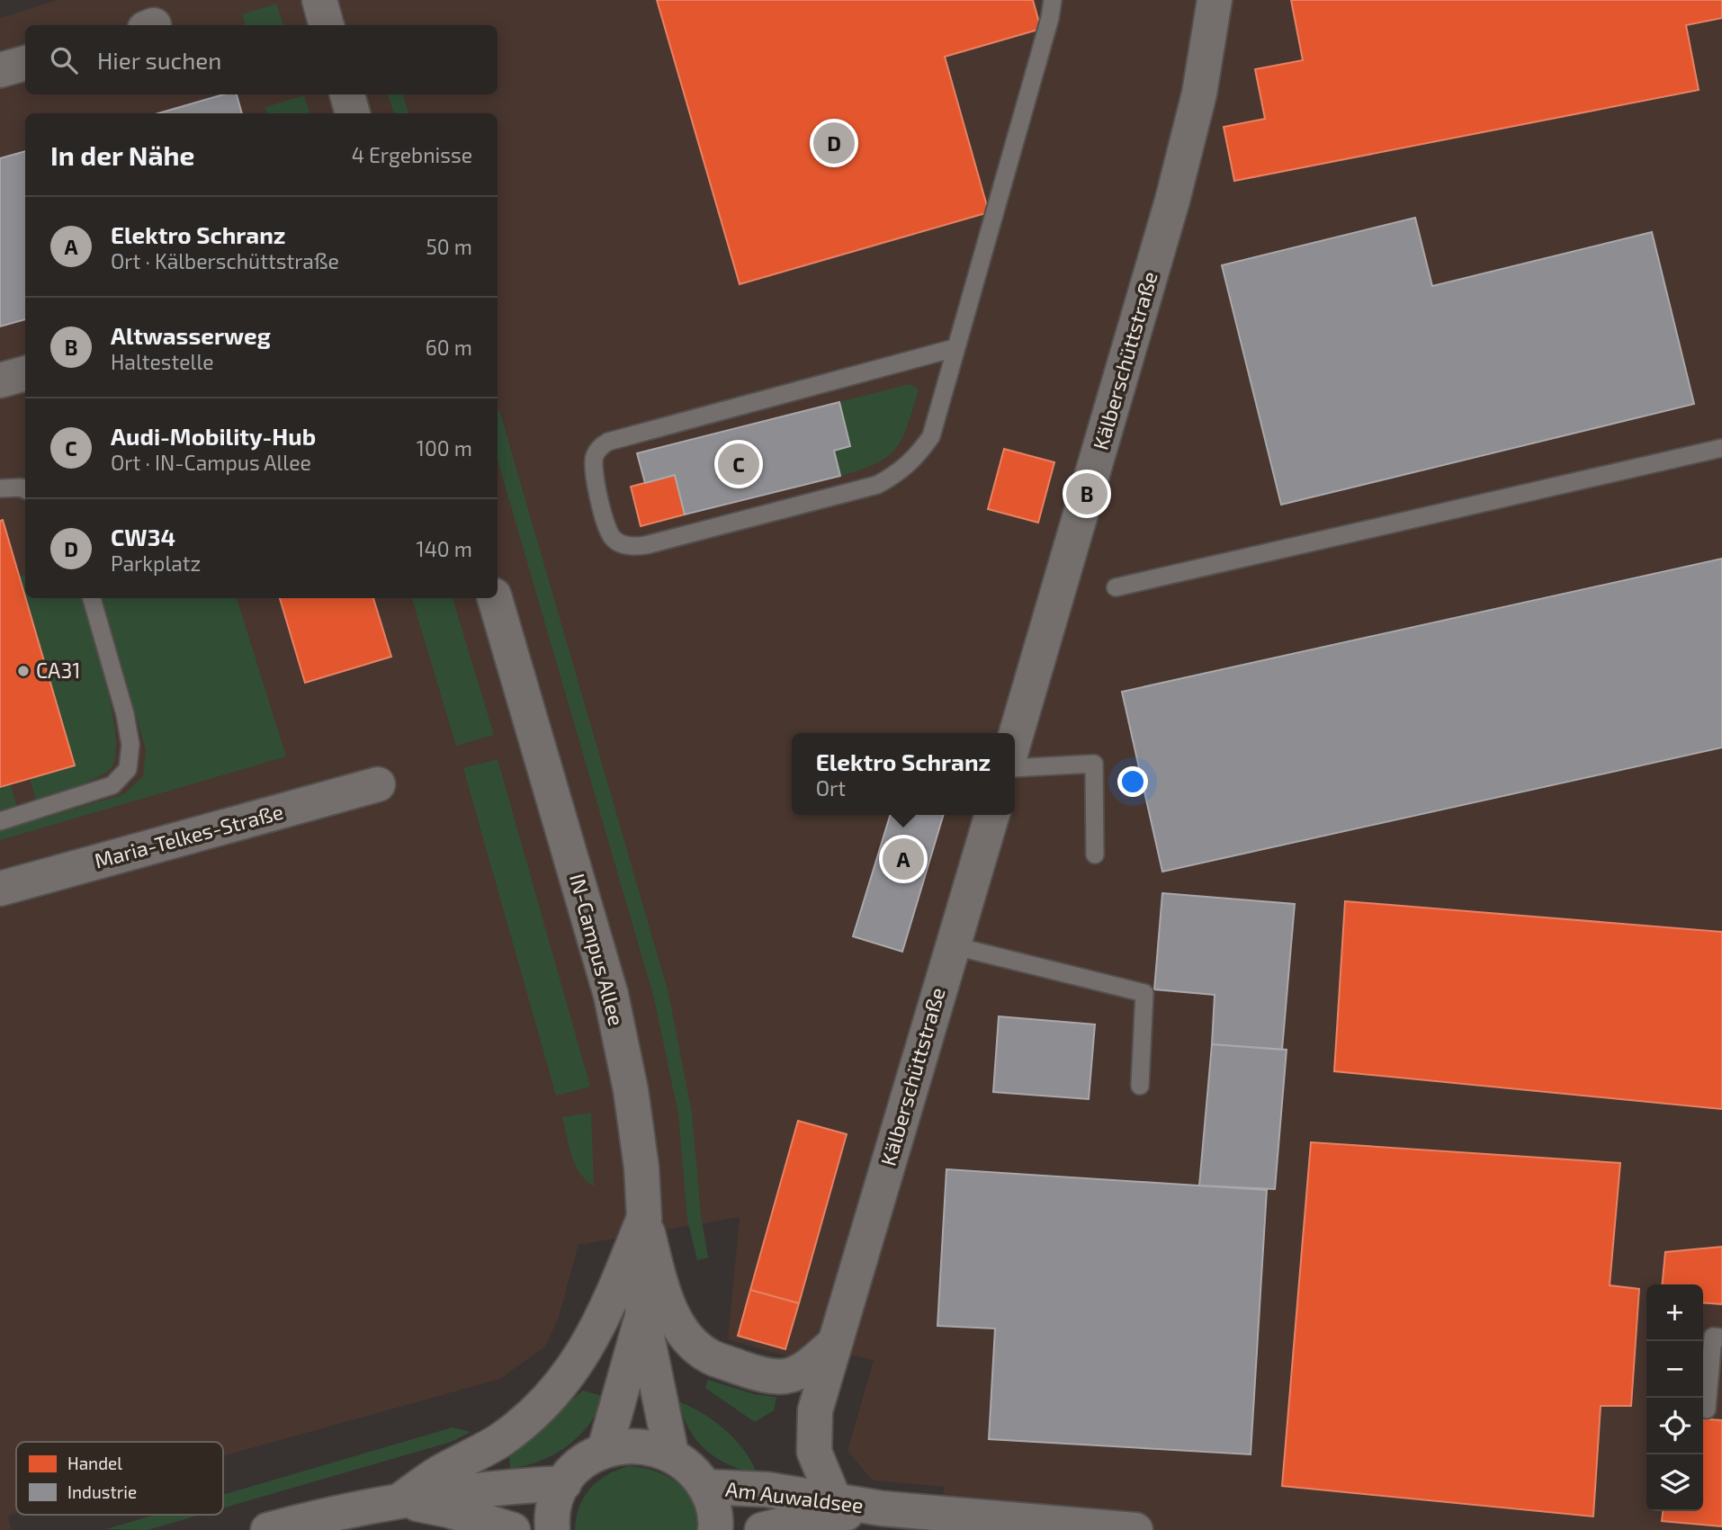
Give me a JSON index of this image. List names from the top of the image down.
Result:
{
  "streets": {
    "street": [
      "Kälberschüttstraße",
      "Maria-Telkes-Straße",
      "IN-Campus Allee",
      "Am Auwaldsee"
    ]
  },
  "crossings": [
    ["Kälberschüttstraße", "Am Auwaldsee"]
  ],
  "places": ["CA31"],
  "legend": ["Handel", "Industrie"],
  "page": {
    "search": "Hier suchen",
    "heading": ["In der Nähe", "4 Ergebnisse"],
    "pins": [
      "D",
      "C",
      "B",
      "A"
    ],
    "list": [
      {
        "mark": "A",
        "name": "Elektro Schranz",
        "note": "Ort · Kälberschüttstraße",
        "value": "50 m"
      },
      {
        "mark": "B",
        "name": "Altwasserweg",
        "note": "Haltestelle",
        "value": "60 m"
      },
      {
        "mark": "C",
        "name": "Audi-Mobility-Hub",
        "note": "Ort · IN-Campus Allee",
        "value": "100 m"
      },
      {
        "mark": "D",
        "name": "CW34",
        "note": "Parkplatz",
        "value": "140 m"
      }
    ],
    "popup": ["Elektro Schranz", "Ort"],
    "map_buttons": ["+", "−"]
  }
}
